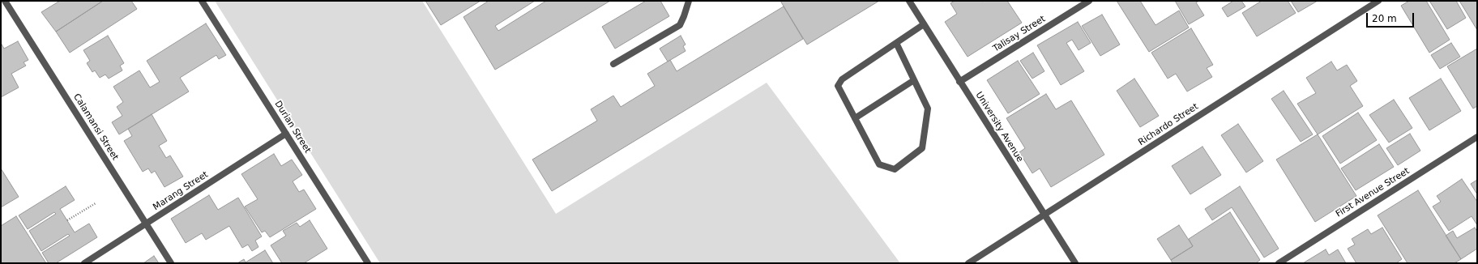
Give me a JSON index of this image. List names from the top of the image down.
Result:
{
  "streets": {
    "street": [
      "Talisay Street",
      "Richardo Street",
      "Calamansi Street",
      "Durian Street",
      "University Avenue",
      "Marang Street",
      "First Avenue Street"
    ]
  },
  "crossings": [
    ["Talisay Street", "University Avenue"],
    ["Richardo Street", "University Avenue"],
    ["Calamansi Street", "Marang Street"],
    ["Durian Street", "Marang Street"]
  ],
  "scale_bar": "20 m"
}
